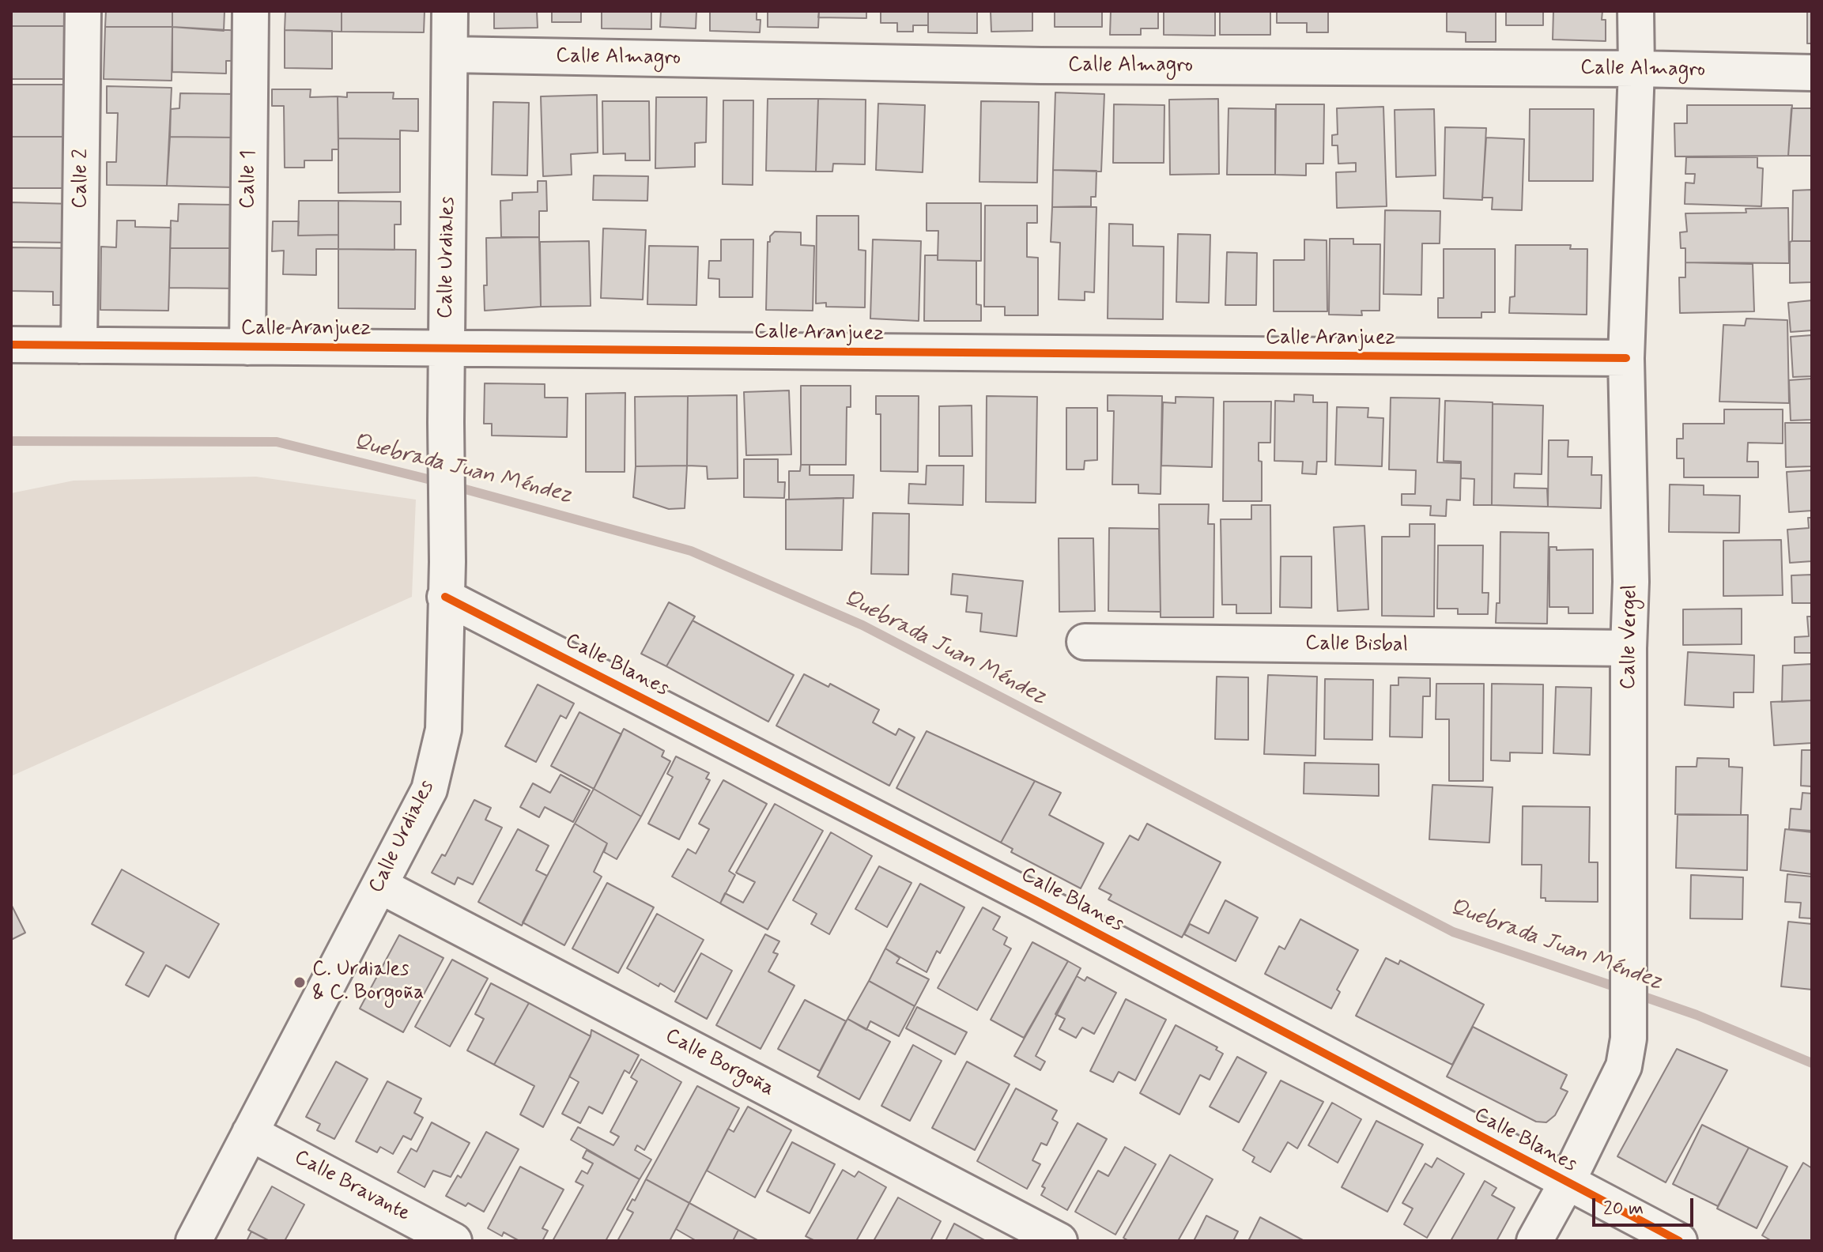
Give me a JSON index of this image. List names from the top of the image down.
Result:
{
  "streets": {
    "street": [
      "Calle Almagro",
      "Calle 2",
      "Calle 1",
      "Calle Urdiales",
      "Calle Aranjuez",
      "Calle Vergel",
      "Calle Bisbal",
      "Calle Blanes",
      "Calle Borgoña",
      "Calle Bravante"
    ]
  },
  "crossings": [
    ["Calle Almagro", "Calle Urdiales"],
    ["Calle Almagro", "Calle Vergel"],
    ["Calle 2", "Calle Aranjuez"],
    ["Calle 1", "Calle Aranjuez"],
    ["Calle Urdiales", "Calle Aranjuez"],
    ["Calle Urdiales", "Calle Blanes"],
    ["Calle Urdiales", "Calle Borgoña"],
    ["Calle Urdiales", "Calle Bravante"],
    ["Calle Aranjuez", "Calle Vergel"],
    ["Calle Vergel", "Calle Bisbal"],
    ["Calle Vergel", "Calle Blanes"]
  ],
  "water": ["Quebrada Juan Méndez"],
  "places": ["C. Urdiales & C. Borgoña"],
  "scale_bar": "20 m"
}
